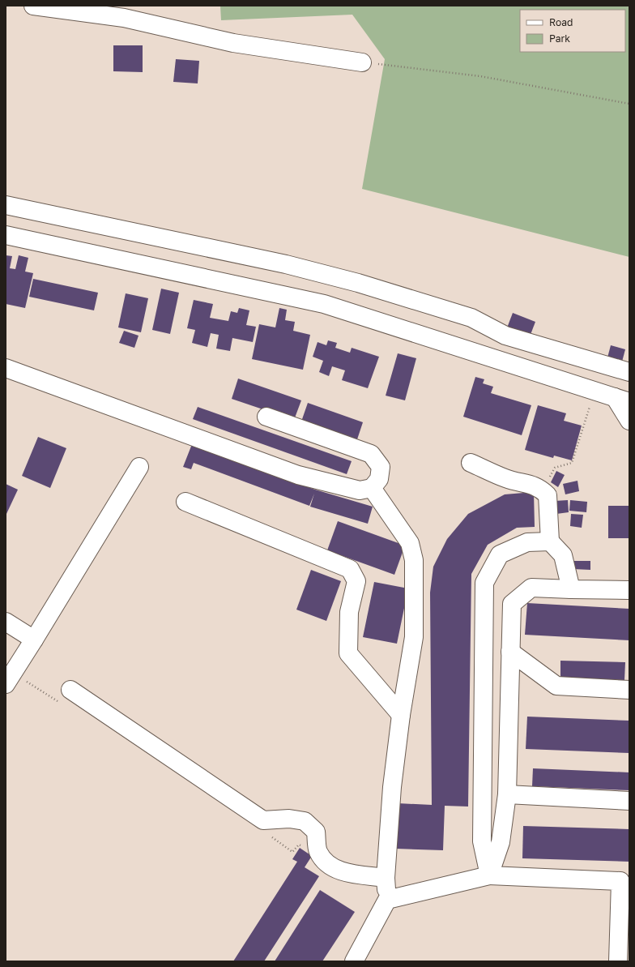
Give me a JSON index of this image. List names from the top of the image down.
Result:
{
  "legend": ["Road", "Park"]
}
